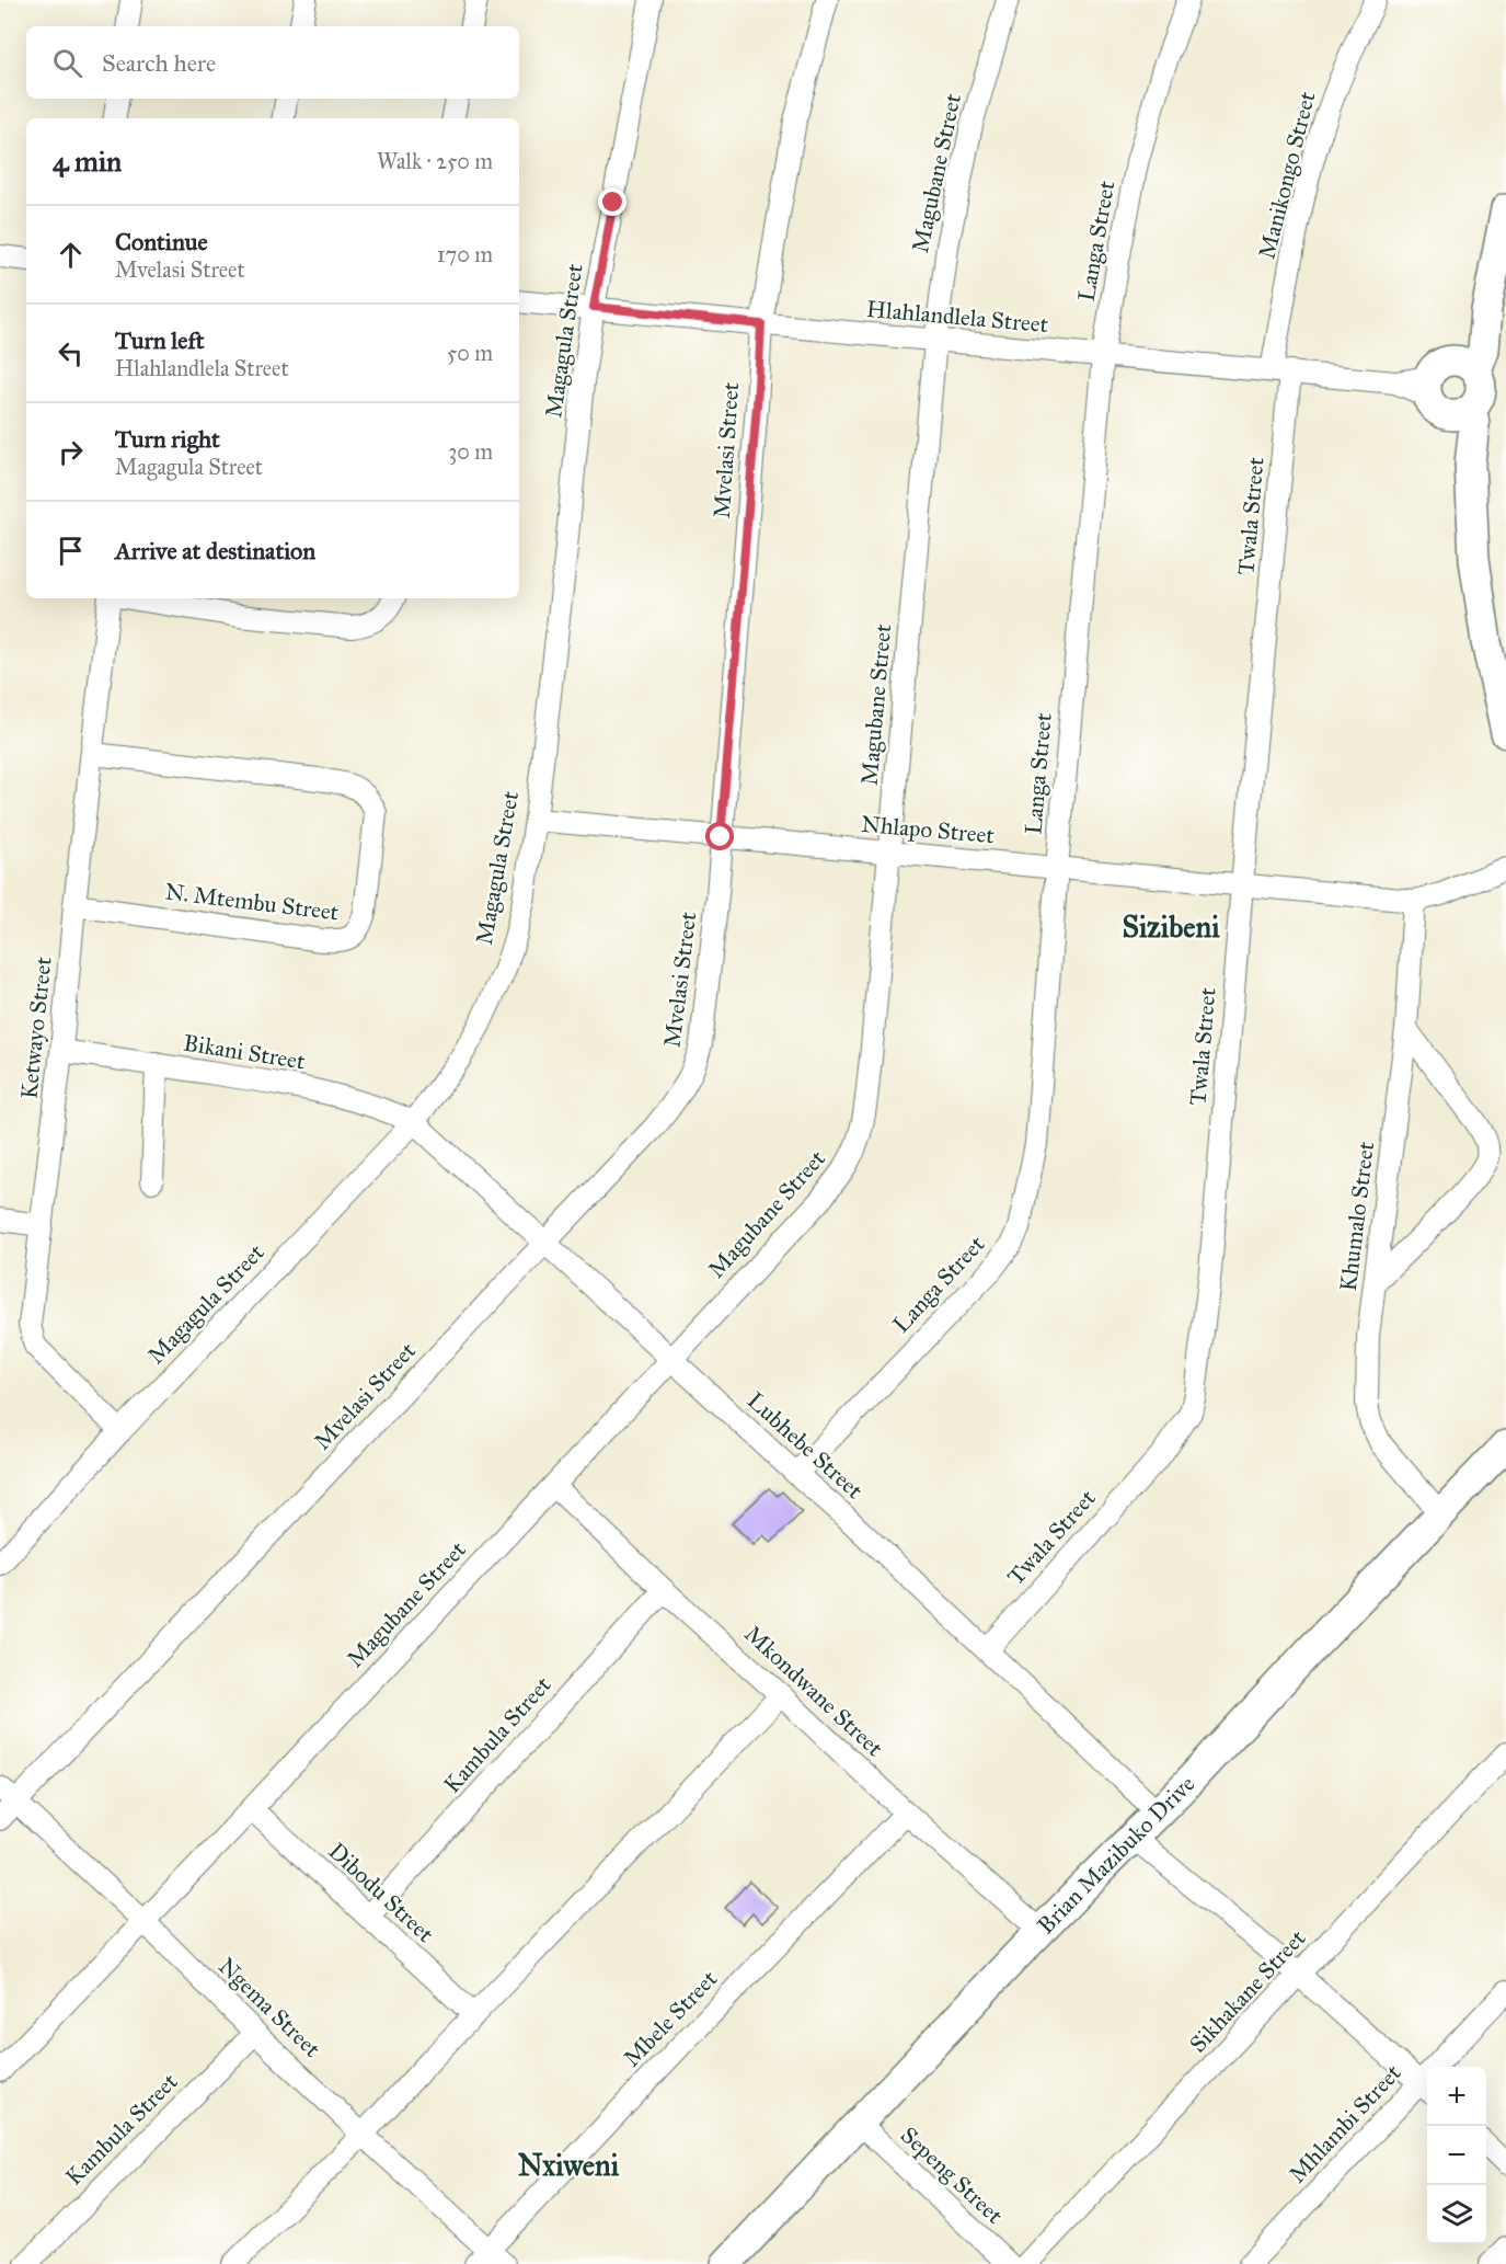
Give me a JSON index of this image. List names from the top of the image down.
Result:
{
  "streets": {
    "street": [
      "Magubane Street",
      "Manikongo Street",
      "Langa Street",
      "Hlahlandlela Street",
      "Magagula Street",
      "Mvelasi Street",
      "Twala Street",
      "Nhlapo Street",
      "N. Mtembu Street",
      "Ketwayo Street",
      "Bikani Street",
      "Khumalo Street",
      "Lubhebe Street",
      "Mkondwane Street",
      "Kambula Street",
      "Brian Mazibuko Drive",
      "Dibodu Street",
      "Sikhakane Street",
      "Ngema Street",
      "Mbele Street",
      "Mhlambi Street",
      "Sepeng Street"
    ]
  },
  "crossings": [
    ["Magubane Street", "Hlahlandlela Street"],
    ["Magubane Street", "Nhlapo Street"],
    ["Magubane Street", "Lubhebe Street"],
    ["Magubane Street", "Mkondwane Street"],
    ["Magubane Street", "Dibodu Street"],
    ["Magubane Street", "Ngema Street"],
    ["Manikongo Street", "Hlahlandlela Street"],
    ["Manikongo Street", "Twala Street"],
    ["Langa Street", "Hlahlandlela Street"],
    ["Langa Street", "Nhlapo Street"],
    ["Langa Street", "Lubhebe Street"],
    ["Hlahlandlela Street", "Magagula Street"],
    ["Hlahlandlela Street", "Mvelasi Street"],
    ["Hlahlandlela Street", "Twala Street"],
    ["Magagula Street", "Nhlapo Street"],
    ["Magagula Street", "Ketwayo Street"],
    ["Magagula Street", "Bikani Street"],
    ["Magagula Street", "Lubhebe Street"],
    ["Mvelasi Street", "Nhlapo Street"],
    ["Mvelasi Street", "Lubhebe Street"],
    ["Mvelasi Street", "Ngema Street"],
    ["Twala Street", "Nhlapo Street"],
    ["Twala Street", "Lubhebe Street"],
    ["Nhlapo Street", "Khumalo Street"],
    ["N. Mtembu Street", "Ketwayo Street"],
    ["Ketwayo Street", "Bikani Street"],
    ["Bikani Street", "Lubhebe Street"],
    ["Khumalo Street", "Brian Mazibuko Drive"],
    ["Lubhebe Street", "Brian Mazibuko Drive"],
    ["Mkondwane Street", "Kambula Street"],
    ["Mkondwane Street", "Brian Mazibuko Drive"],
    ["Mkondwane Street", "Mbele Street"],
    ["Kambula Street", "Dibodu Street"],
    ["Kambula Street", "Ngema Street"],
    ["Brian Mazibuko Drive", "Sepeng Street"],
    ["Ngema Street", "Mbele Street"]
  ],
  "districts": ["Sizibeni", "Nxiweni"],
  "page": {
    "search": "Search here",
    "heading": ["4 min", "Walk · 250 m"],
    "list": [
      ["Continue", "Mvelasi Street", "170 m"],
      ["Turn left", "Hlahlandlela Street", "50 m"],
      ["Turn right", "Magagula Street", "30 m"],
      "Arrive at destination"
    ],
    "map_buttons": ["+", "−"]
  }
}
